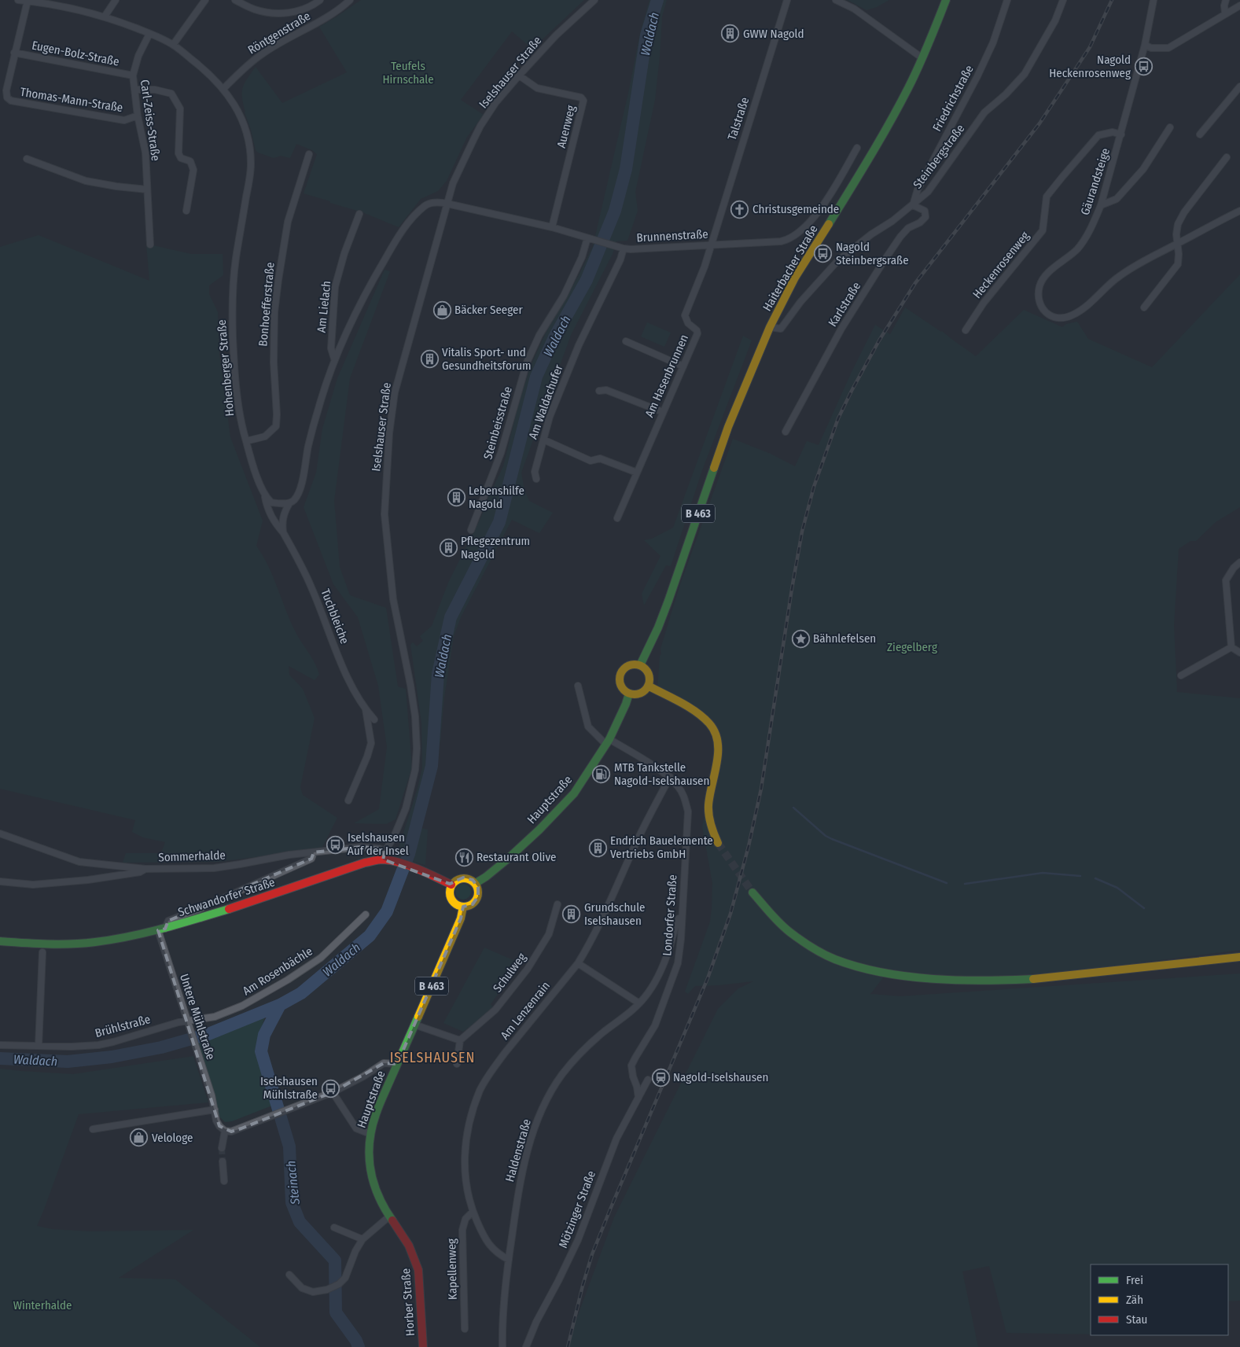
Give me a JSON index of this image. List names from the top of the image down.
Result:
{
  "streets": {
    "main road": [
      "Haiterbacher Straße",
      "B 463",
      "Hauptstraße",
      "Schwandorfer Straße",
      "Horber Straße"
    ],
    "street": [
      "Röntgenstraße",
      "Eugen-Bolz-Straße",
      "Iselshauser Straße",
      "Friedrichstraße",
      "Thomas-Mann-Straße",
      "Talstraße",
      "Carl-Zeiss-Straße",
      "Auenweg",
      "Steinbergstraße",
      "Gäurandsteige",
      "Brunnenstraße",
      "Heckenrosenweg",
      "Bonhoefferstraße",
      "Karlstraße",
      "Am Lielach",
      "Hohenberger Straße",
      "Am Hasenbrunnen",
      "Am Waldachufer",
      "Steinbeisstraße",
      "Tuchbleiche",
      "Sommerhalde",
      "Londorfer Straße",
      "Am Rosenbächle",
      "Schulweg",
      "Am Lenzenrain",
      "Untere Mühlstraße",
      "Brühlstraße",
      "Haldenstraße",
      "Mötzinger Straße",
      "Kapellenweg"
    ]
  },
  "crossings": [
    ["Röntgenstraße", "Hohenberger Straße"],
    ["Eugen-Bolz-Straße", "Thomas-Mann-Straße"],
    ["Eugen-Bolz-Straße", "Carl-Zeiss-Straße"],
    ["Iselshauser Straße", "Auenweg"],
    ["Iselshauser Straße", "Brunnenstraße"],
    ["Iselshauser Straße", "Sommerhalde"],
    ["Iselshauser Straße", "Schwandorfer Straße"],
    ["Friedrichstraße", "Steinbergstraße"],
    ["Friedrichstraße", "Karlstraße"],
    ["Thomas-Mann-Straße", "Carl-Zeiss-Straße"],
    ["Thomas-Mann-Straße", "Hohenberger Straße"],
    ["Talstraße", "Brunnenstraße"],
    ["Talstraße", "Am Hasenbrunnen"],
    ["Carl-Zeiss-Straße", "Hohenberger Straße"],
    ["Auenweg", "Brunnenstraße"],
    ["Steinbergstraße", "Haiterbacher Straße"],
    ["Steinbergstraße", "Karlstraße"],
    ["Gäurandsteige", "Heckenrosenweg"],
    ["Brunnenstraße", "Am Hasenbrunnen"],
    ["Brunnenstraße", "Am Waldachufer"],
    ["Brunnenstraße", "Steinbeisstraße"],
    ["Haiterbacher Straße", "Hauptstraße"],
    ["Bonhoefferstraße", "Hohenberger Straße"],
    ["Hohenberger Straße", "Tuchbleiche"],
    ["Hauptstraße", "Schwandorfer Straße"],
    ["Hauptstraße", "Londorfer Straße"],
    ["Hauptstraße", "Horber Straße"],
    ["Schwandorfer Straße", "Untere Mühlstraße"],
    ["Londorfer Straße", "Am Lenzenrain"],
    ["Londorfer Straße", "Haldenstraße"],
    ["Londorfer Straße", "Mötzinger Straße"],
    ["Am Rosenbächle", "Untere Mühlstraße"],
    ["Am Rosenbächle", "Brühlstraße"],
    ["Am Lenzenrain", "Haldenstraße"],
    ["Am Lenzenrain", "Kapellenweg"],
    ["Untere Mühlstraße", "Brühlstraße"]
  ],
  "districts": ["ISELSHAUSEN"],
  "water": ["Waldach", "Steinach"],
  "parks": ["Teufels Hirnschale", "Ziegelberg", "Winterhalde"],
  "places": {
    "building": [
      "GWW Nagold",
      "Vitalis Sport- und Gesundheitsforum",
      "Lebenshilfe Nagold",
      "Pflegezentrum Nagold",
      "Endrich Bauelemente Vertriebs GmbH",
      "Grundschule Iselshausen"
    ],
    "bus stop": [
      "Nagold Heckenrosenweg",
      "Nagold Steinbergsraße",
      "Iselshausen Auf der Insel",
      "Iselshausen Mühlstraße"
    ],
    "church": ["Christusgemeinde"],
    "shop": ["Bäcker Seeger", "Velologe"],
    "place": ["Bähnlefelsen"],
    "fuel station": ["MTB Tankstelle Nagold-Iselshausen"],
    "restaurant": ["Restaurant Olive"],
    "station": ["Nagold-Iselshausen"]
  },
  "legend": ["Frei", "Zäh", "Stau"]
}
